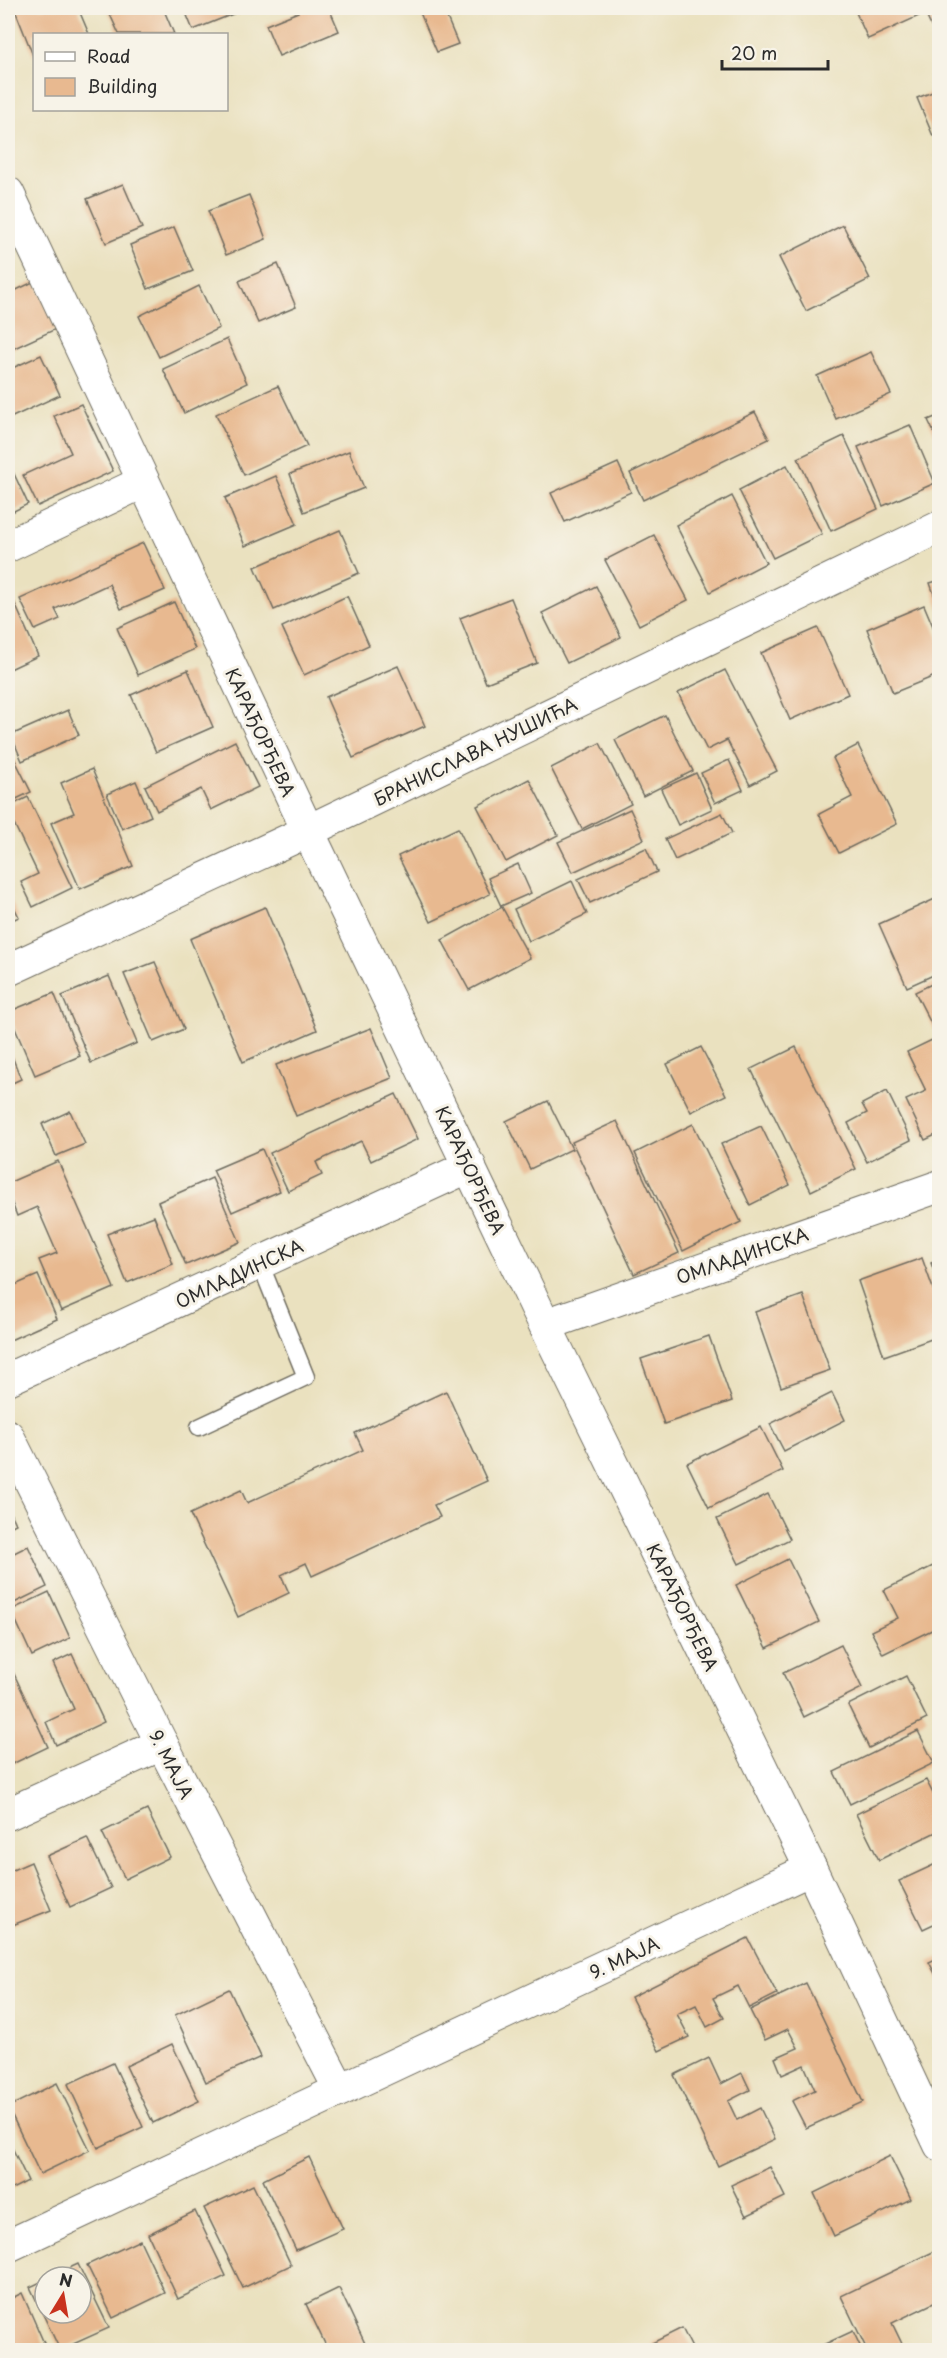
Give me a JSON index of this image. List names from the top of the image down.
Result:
{
  "streets": {
    "street": [
      "КАРАЂОРЂЕВА",
      "БРАНИСЛАВА НУШИЋА",
      "ОМЛАДИНСКА",
      "9. МАЈА"
    ]
  },
  "crossings": [
    ["КАРАЂОРЂЕВА", "БРАНИСЛАВА НУШИЋА"],
    ["КАРАЂОРЂЕВА", "ОМЛАДИНСКА"],
    ["КАРАЂОРЂЕВА", "9. МАЈА"]
  ],
  "legend": ["Road", "Building"],
  "scale_bar": "20 m",
  "north": "top"
}
